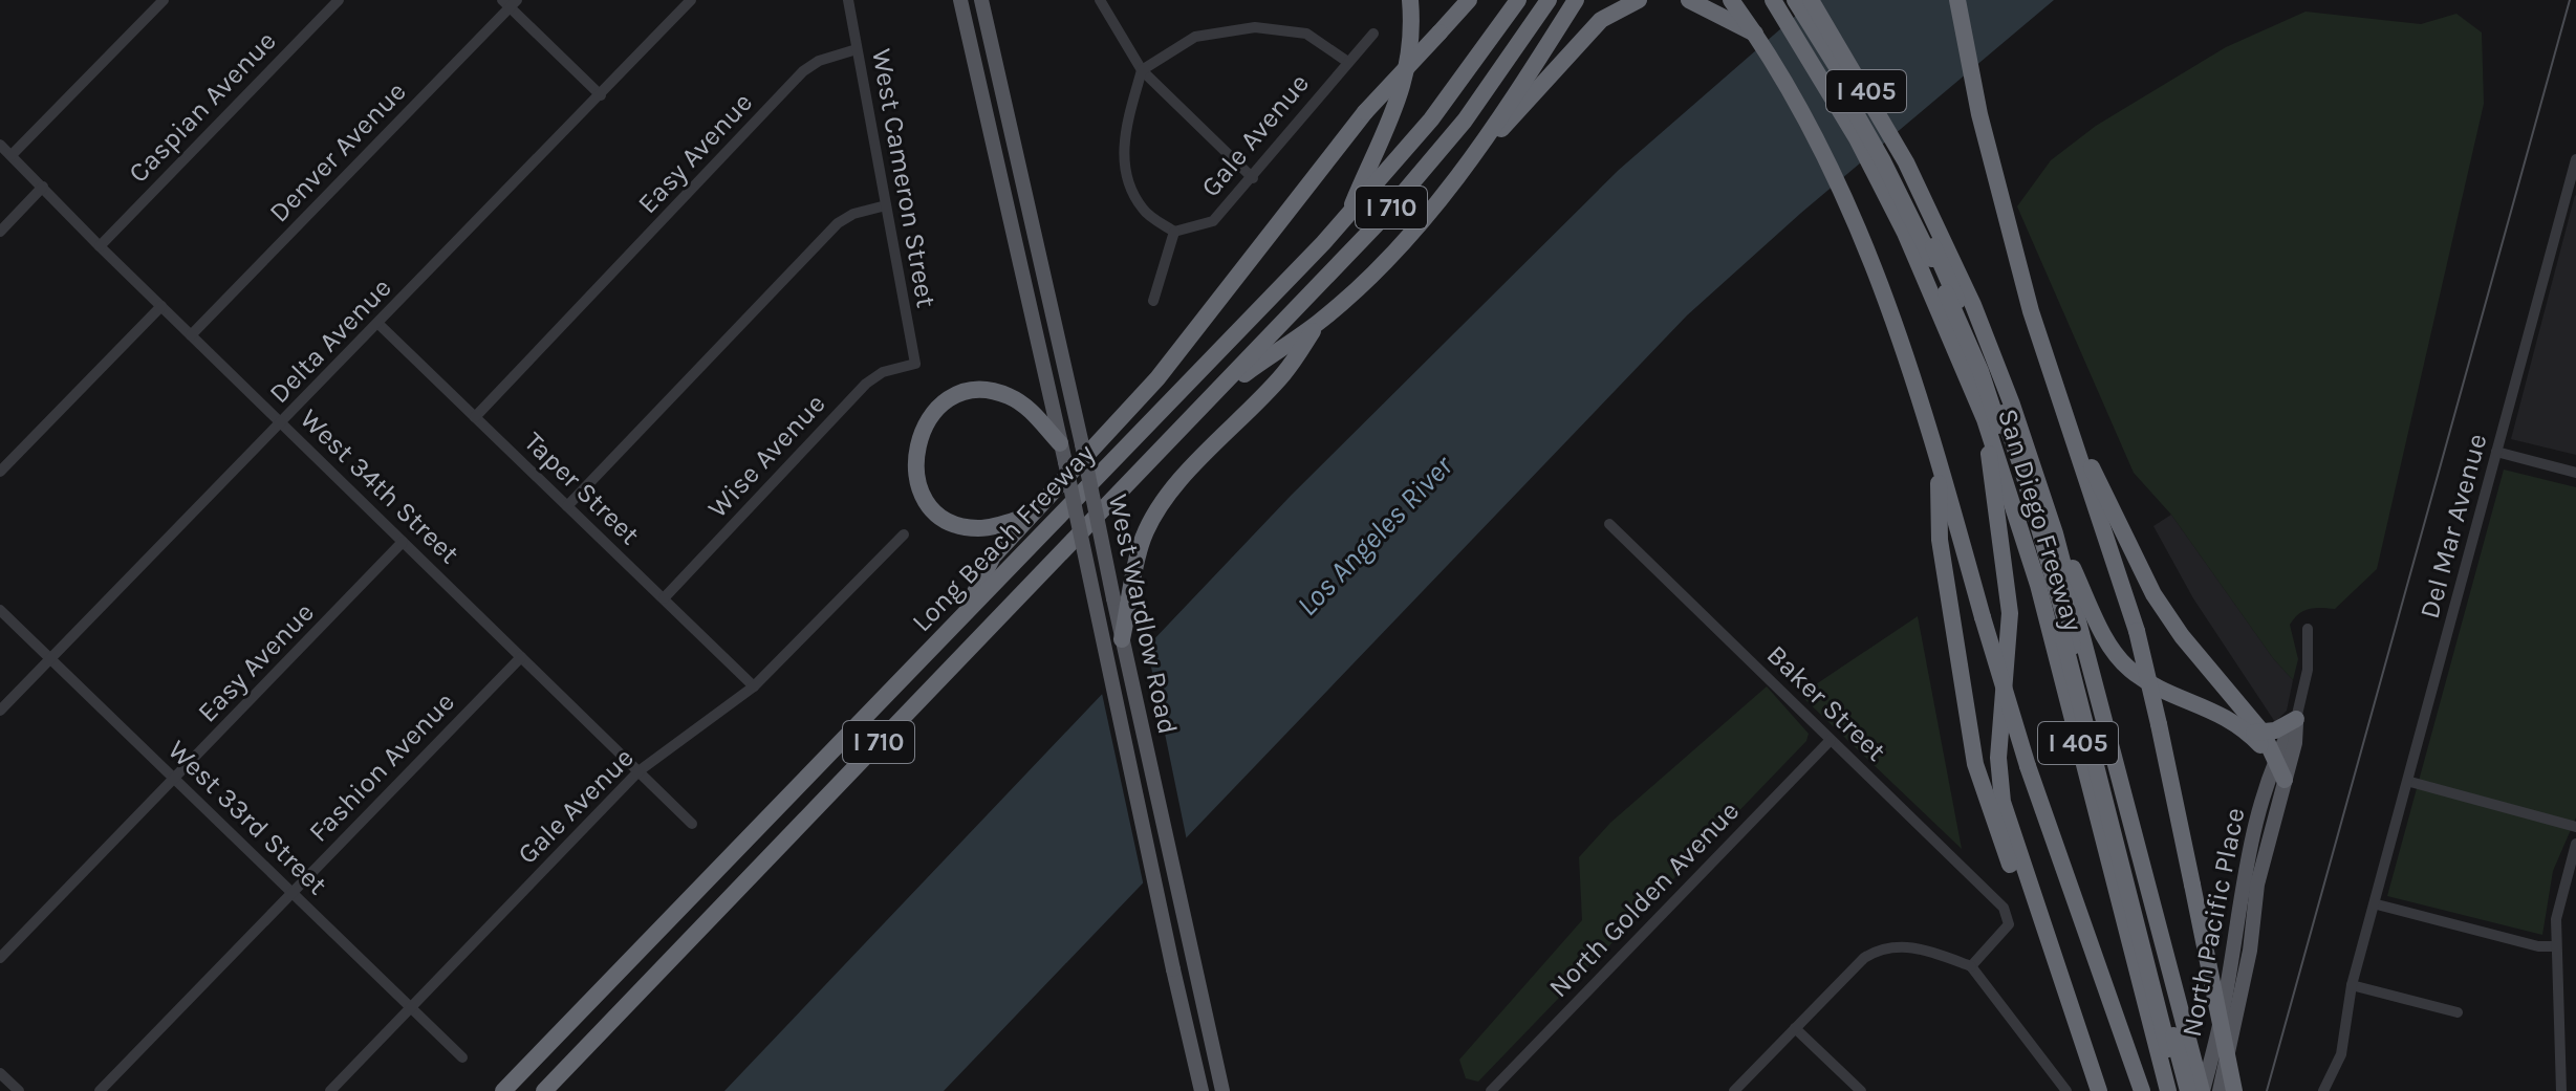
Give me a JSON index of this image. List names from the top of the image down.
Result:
{
  "streets": {
    "highway": [
      "I 405",
      "I 710",
      "San Diego Freeway",
      "Long Beach Freeway"
    ],
    "main road": ["West Wardlow Road", "North Pacific Place"],
    "street": [
      "Caspian Avenue",
      "Gale Avenue",
      "Denver Avenue",
      "Easy Avenue",
      "West Cameron Street",
      "Delta Avenue",
      "Wise Avenue",
      "West 34th Street",
      "Taper Street",
      "Del Mar Avenue",
      "Baker Street",
      "Fashion Avenue",
      "West 33rd Street",
      "North Golden Avenue"
    ]
  },
  "crossings": [
    ["Caspian Avenue", "West 34th Street"],
    ["Gale Avenue", "West 34th Street"],
    ["Gale Avenue", "Taper Street"],
    ["Gale Avenue", "West 33rd Street"],
    ["Denver Avenue", "West 34th Street"],
    ["Easy Avenue", "West Cameron Street"],
    ["Easy Avenue", "West 34th Street"],
    ["Easy Avenue", "Taper Street"],
    ["Easy Avenue", "West 33rd Street"],
    ["West Cameron Street", "Wise Avenue"],
    ["Delta Avenue", "West 34th Street"],
    ["Delta Avenue", "Taper Street"],
    ["Delta Avenue", "West 33rd Street"],
    ["Wise Avenue", "Taper Street"],
    ["West 34th Street", "Fashion Avenue"],
    ["San Diego Freeway", "North Pacific Place"],
    ["Baker Street", "North Golden Avenue"],
    ["Fashion Avenue", "West 33rd Street"]
  ],
  "water": ["Los Angeles River"]
}
